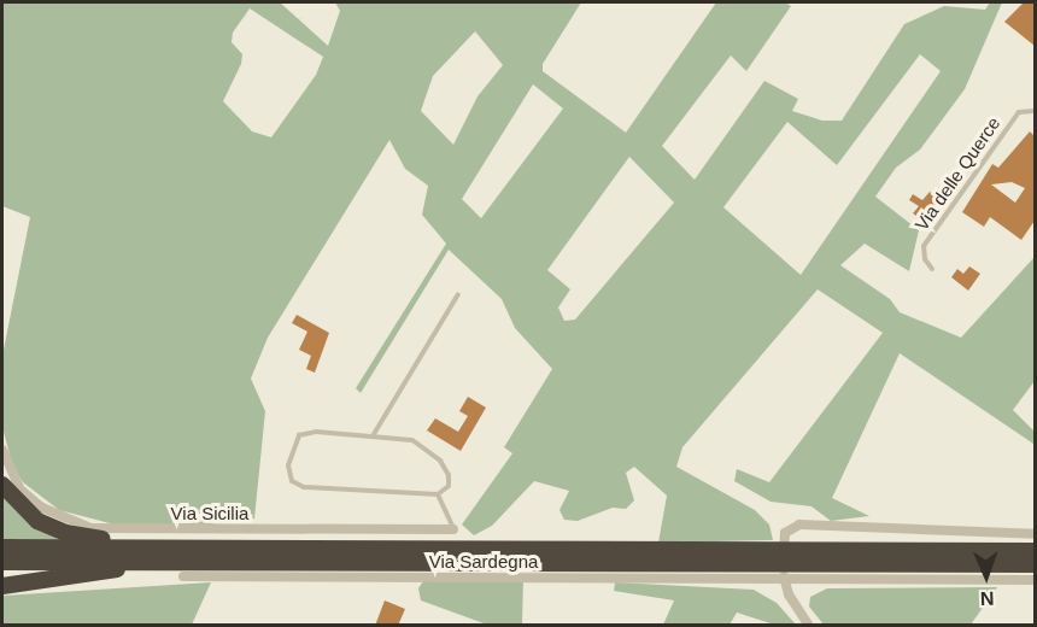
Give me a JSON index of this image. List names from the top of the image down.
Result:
{
  "streets": {
    "street": ["Via Sicilia", "Via Sardegna"],
    "lane": ["Via delle Querce"]
  },
  "north": "bottom"
}
